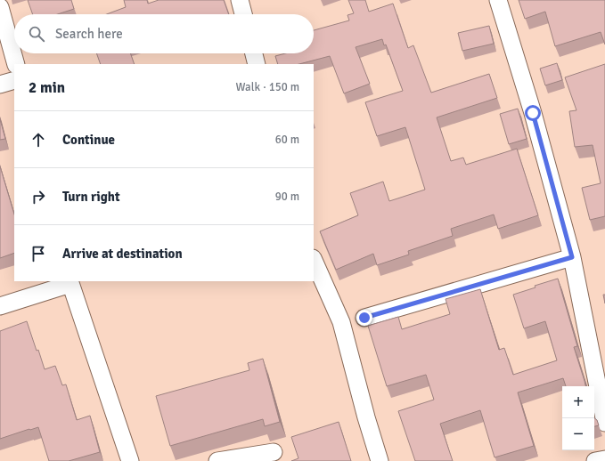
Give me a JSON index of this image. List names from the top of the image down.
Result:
{
  "page": {
    "search": "Search here",
    "heading": ["2 min", "Walk · 150 m"],
    "list": [
      ["Continue", "60 m"],
      ["Turn right", "90 m"],
      "Arrive at destination"
    ],
    "map_buttons": ["+", "−"]
  }
}
